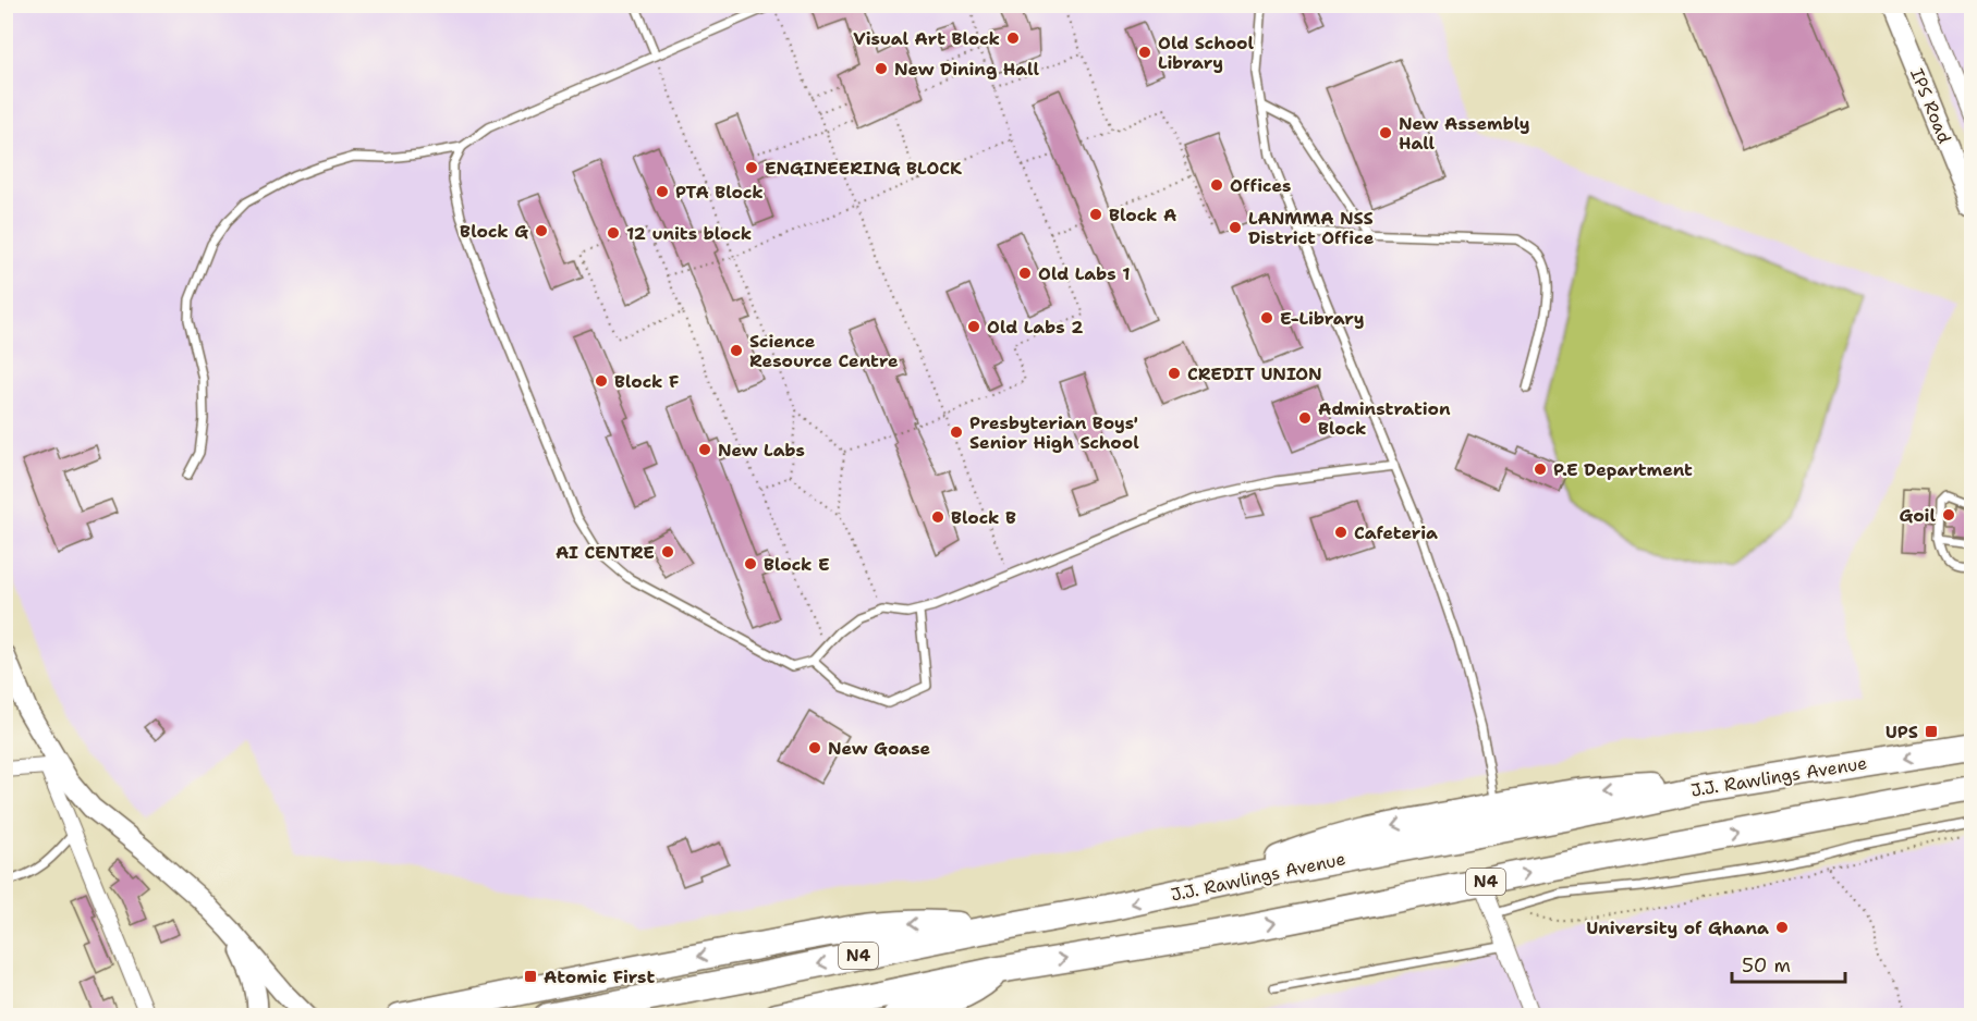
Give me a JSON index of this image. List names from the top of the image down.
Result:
{
  "streets": {
    "highway": ["J.J. Rawlings Avenue", "N4"],
    "street": ["IPS Road"]
  },
  "places": {
    "other": [
      "Visual Art Block",
      "Old School Library",
      "New Dining Hall",
      "New Assembly Hall",
      "ENGINEERING BLOCK",
      "Offices",
      "PTA Block",
      "Block A",
      "LANMMA NSS District Office",
      "Block G",
      "12 units block",
      "Old Labs 1",
      "E-Library",
      "Old Labs 2",
      "Science Resource Centre",
      "CREDIT UNION",
      "Block F",
      "Adminstration Block",
      "Presbyterian Boys' Senior High School",
      "New Labs",
      "P.E Department",
      "Goil",
      "Block B",
      "Cafeteria",
      "AI CENTRE",
      "Block E",
      "New Goase",
      "University of Ghana"
    ],
    "transit": ["UPS", "Atomic First"]
  },
  "scale_bar": "50 m"
}
